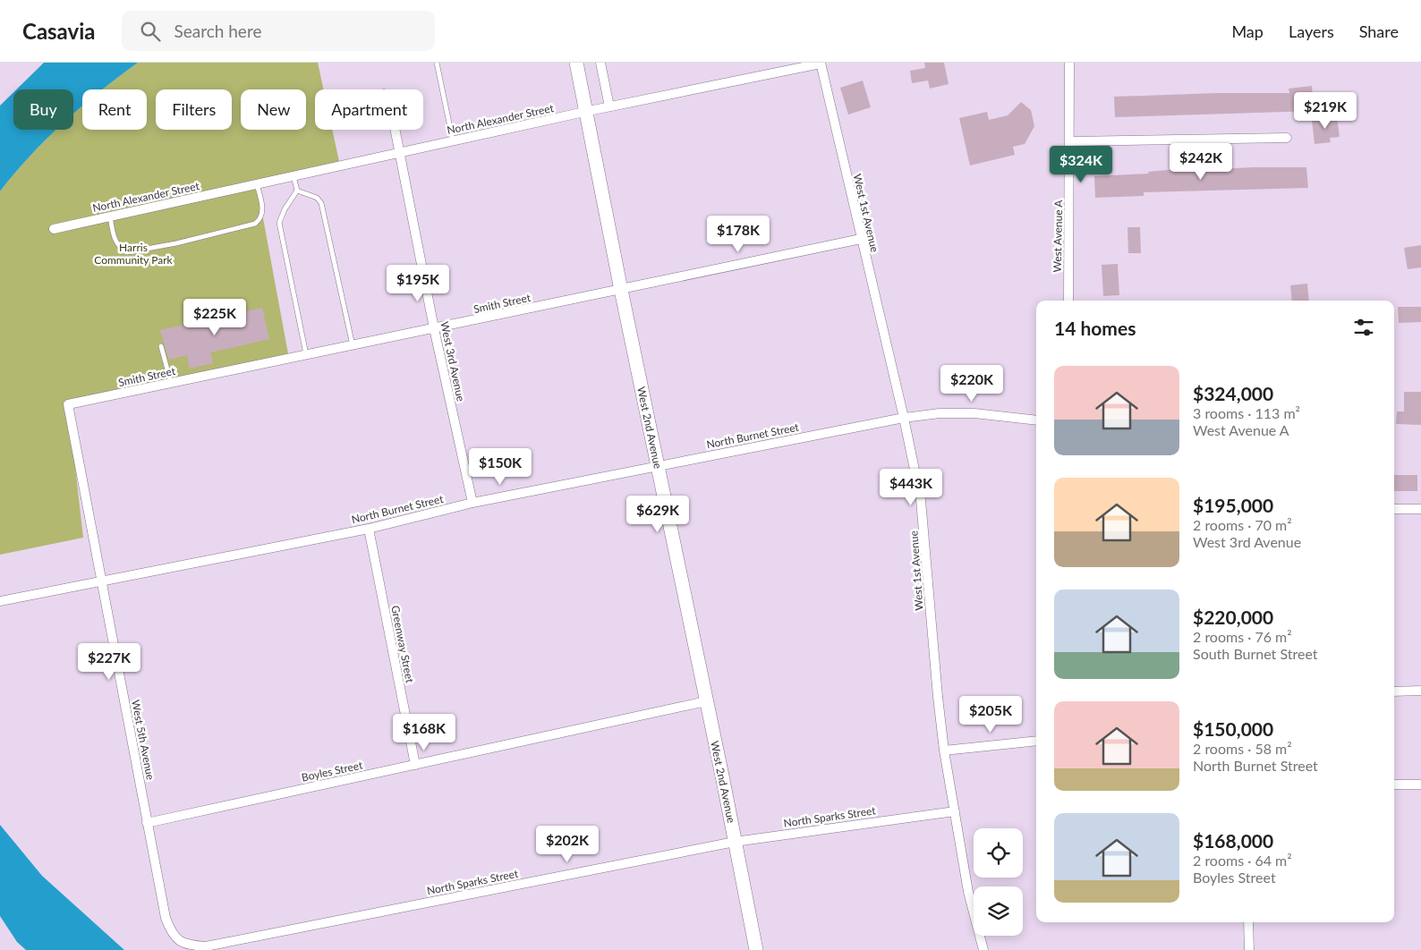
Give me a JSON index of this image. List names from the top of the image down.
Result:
{
  "streets": {
    "street": [
      "North Alexander Street",
      "West 1st Avenue",
      "West Avenue A",
      "Smith Street",
      "West 3rd Avenue",
      "West 2nd Avenue",
      "North Burnet Street",
      "Greenway Street",
      "West 5th Avenue",
      "Boyles Street",
      "North Sparks Street"
    ]
  },
  "crossings": [
    ["North Alexander Street", "West 1st Avenue"],
    ["North Alexander Street", "West 3rd Avenue"],
    ["North Alexander Street", "West 2nd Avenue"],
    ["West 1st Avenue", "Smith Street"],
    ["West 1st Avenue", "North Burnet Street"],
    ["West 1st Avenue", "North Sparks Street"],
    ["Smith Street", "West 3rd Avenue"],
    ["Smith Street", "West 2nd Avenue"],
    ["Smith Street", "West 5th Avenue"],
    ["West 3rd Avenue", "North Burnet Street"],
    ["West 2nd Avenue", "North Burnet Street"],
    ["West 2nd Avenue", "Boyles Street"],
    ["West 2nd Avenue", "North Sparks Street"],
    ["North Burnet Street", "Greenway Street"],
    ["North Burnet Street", "West 5th Avenue"],
    ["Greenway Street", "Boyles Street"],
    ["West 5th Avenue", "Boyles Street"],
    ["West 5th Avenue", "North Sparks Street"]
  ],
  "parks": ["Harris Community Park"],
  "page": {
    "header": "Casavia",
    "search": "Search here",
    "nav": ["Map", "Layers", "Share"],
    "chip": [
      "Buy",
      "Rent",
      "Filters",
      "New",
      "Apartment"
    ],
    "price": [
      "$219K",
      "$242K",
      "$324K",
      "$178K",
      "$195K",
      "$225K",
      "$220K",
      "$150K",
      "$443K",
      "$629K",
      "$227K",
      "$205K",
      "$168K",
      "$202K"
    ],
    "heading": "14 homes",
    "list": [
      {
        "name": "$324,000",
        "note": "3 rooms · 113 m² · West Avenue A"
      },
      {
        "name": "$195,000",
        "note": "2 rooms · 70 m² · West 3rd Avenue"
      },
      {
        "name": "$220,000",
        "note": "2 rooms · 76 m² · South Burnet Street"
      },
      {
        "name": "$150,000",
        "note": "2 rooms · 58 m² · North Burnet Street"
      },
      {
        "name": "$168,000",
        "note": "2 rooms · 64 m² · Boyles Street"
      }
    ]
  }
}
